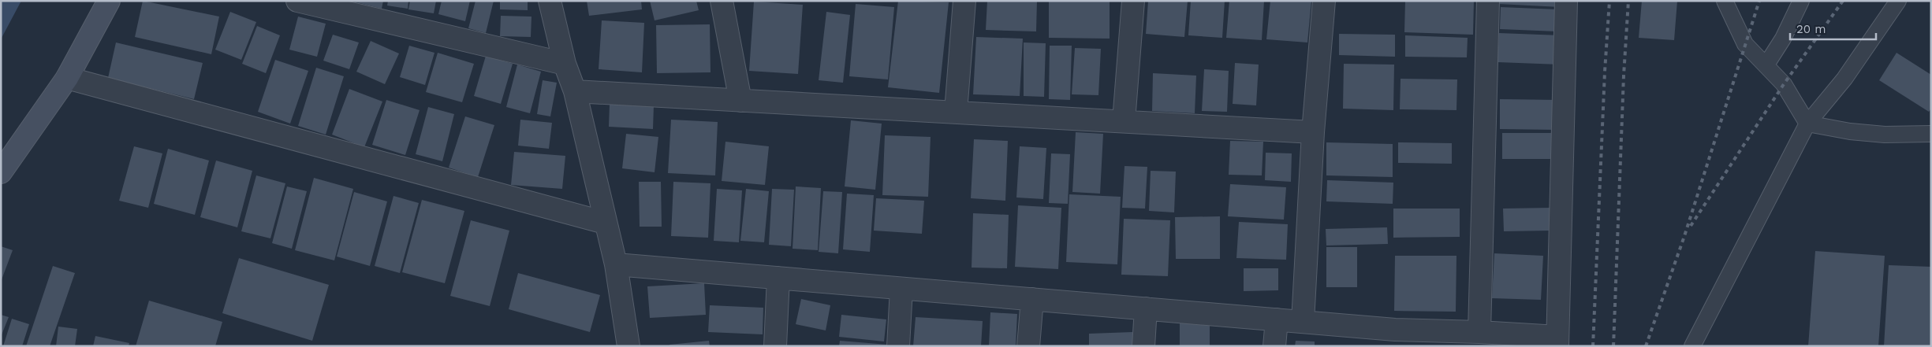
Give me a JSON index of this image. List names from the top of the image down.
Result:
{
  "scale_bar": "20 m"
}
